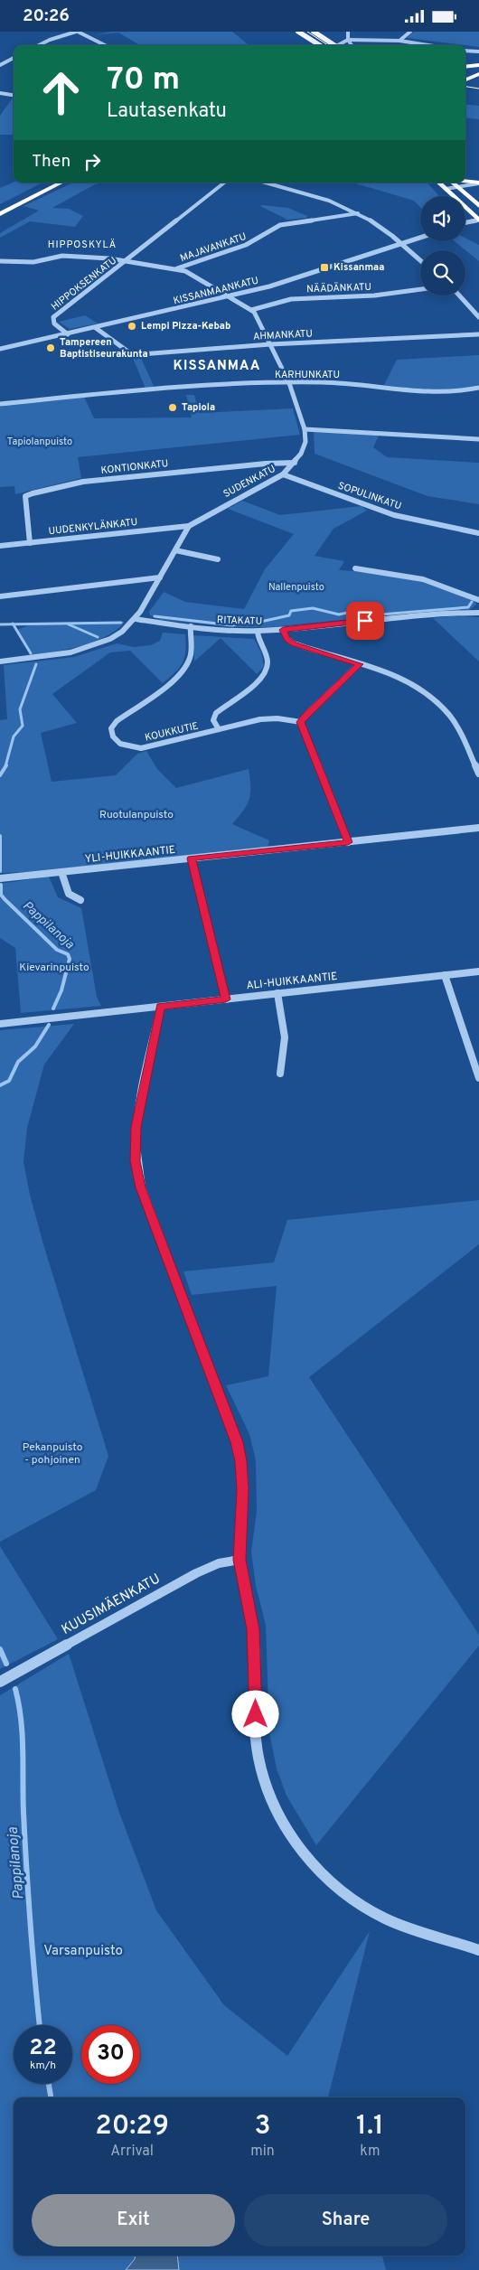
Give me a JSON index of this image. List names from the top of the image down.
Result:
{
  "streets": {
    "street": [
      "MAJAVANKATU",
      "HIPPOKSENKATU",
      "NÄÄDÄNKATU",
      "KISSANMAANKATU",
      "AHMANKATU",
      "KARHUNKATU",
      "KONTIONKATU",
      "SUDENKATU",
      "SOPULINKATU",
      "UUDENKYLÄNKATU",
      "RITAKATU",
      "KOUKKUTIE",
      "YLI-HUIKKAANTIE",
      "ALI-HUIKKAANTIE",
      "KUUSIMÄENKATU"
    ]
  },
  "crossings": [
    ["MAJAVANKATU", "SUDENKATU"],
    ["HIPPOKSENKATU", "KISSANMAANKATU"],
    ["HIPPOKSENKATU", "SUDENKATU"],
    ["NÄÄDÄNKATU", "SUDENKATU"],
    ["KISSANMAANKATU", "AHMANKATU"],
    ["KISSANMAANKATU", "SUDENKATU"],
    ["AHMANKATU", "SUDENKATU"],
    ["KARHUNKATU", "SUDENKATU"],
    ["KONTIONKATU", "SUDENKATU"],
    ["KONTIONKATU", "UUDENKYLÄNKATU"],
    ["SUDENKATU", "SOPULINKATU"],
    ["SUDENKATU", "UUDENKYLÄNKATU"],
    ["RITAKATU", "KOUKKUTIE"]
  ],
  "districts": ["HIPPOSKYLÄ", "KISSANMAA"],
  "water": ["Pappilanoja"],
  "parks": [
    "Tapiolanpuisto",
    "Nallenpuisto",
    "Ruotulanpuisto",
    "Kievarinpuisto",
    "Pekanpuisto - pohjoinen",
    "Varsanpuisto"
  ],
  "places": {
    "transit": ["Kissanmaa"],
    "other": ["Lempi Pizza-Kebab", "Tampereen Baptistiseurakunta", "Tapiola"]
  },
  "page": {
    "status": "20:26",
    "turn": ["70 m", "Lautasenkatu"],
    "then": "Then",
    "speed": "22 km/h",
    "limit": "30",
    "eta": [
      "20:29",
      "Arrival",
      "3",
      "min",
      "1.1",
      "km"
    ],
    "buttons": ["Exit", "Share"]
  }
}
